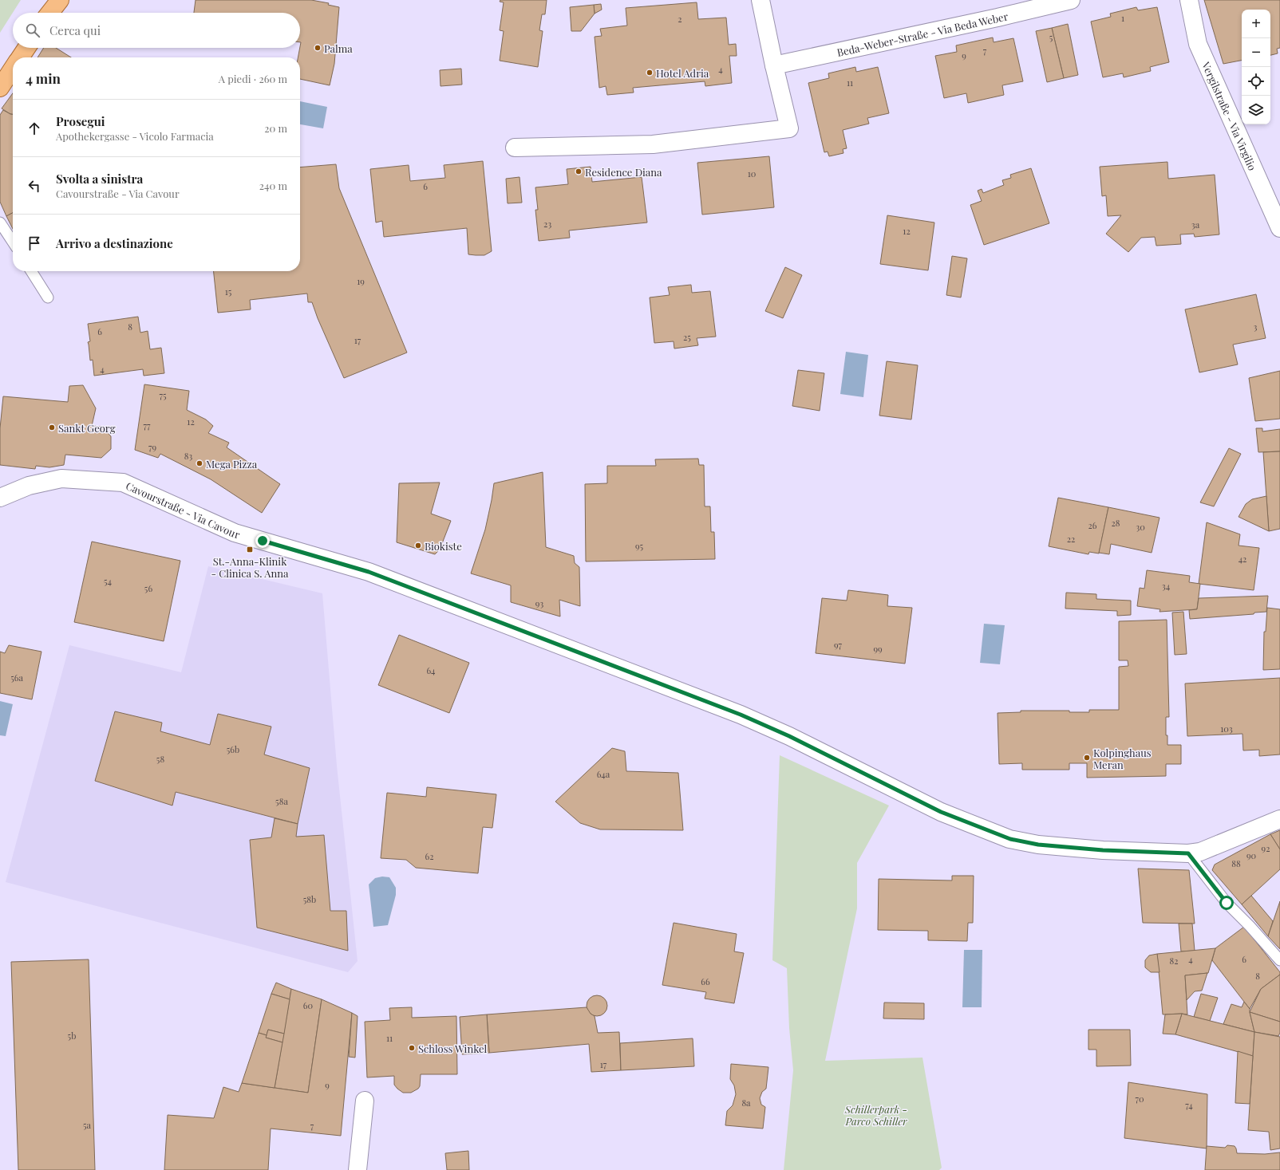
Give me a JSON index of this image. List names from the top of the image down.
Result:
{
  "streets": {
    "street": ["Beda-Weber-Straße - Via Beda Weber", "Vergilstraße - Via Virgilio", "Cavourstraße - Via Cavour"]
  },
  "parks": ["Schillerpark - Parco Schiller"],
  "places": {
    "other": [
      "Palma",
      "Hotel Adria",
      "Residence Diana",
      "Sankt Georg",
      "Mega Pizza",
      "Biokiste",
      "Kolpinghaus Meran",
      "Schloss Winkel"
    ],
    "transit": ["St.-Anna-Klinik - Clinica S. Anna"]
  },
  "house_numbers": [
    "1",
    "2",
    "5",
    "7",
    "9",
    "4",
    "11",
    "10",
    "6",
    "23",
    "3a",
    "12",
    "19",
    "15",
    "8",
    "3",
    "6",
    "25",
    "17",
    "4",
    "75",
    "12",
    "77",
    "79",
    "83",
    "28",
    "26",
    "30",
    "22",
    "95",
    "42",
    "54",
    "34",
    "56",
    "93",
    "97",
    "99",
    "64",
    "56a",
    "103",
    "56b",
    "58",
    "64a",
    "58a",
    "92",
    "90",
    "62",
    "88",
    "58b",
    "4",
    "6",
    "82",
    "8",
    "66",
    "60",
    "5b",
    "11",
    "17",
    "9",
    "70",
    "8a",
    "74",
    "5a",
    "7"
  ],
  "page": {
    "map_buttons": ["+", "−"],
    "search": "Cerca qui",
    "heading": ["4 min", "A piedi · 260 m"],
    "list": [
      ["Prosegui", "Apothekergasse - Vicolo Farmacia", "20 m"],
      ["Svolta a sinistra", "Cavourstraße - Via Cavour", "240 m"],
      "Arrivo a destinazione"
    ]
  }
}
